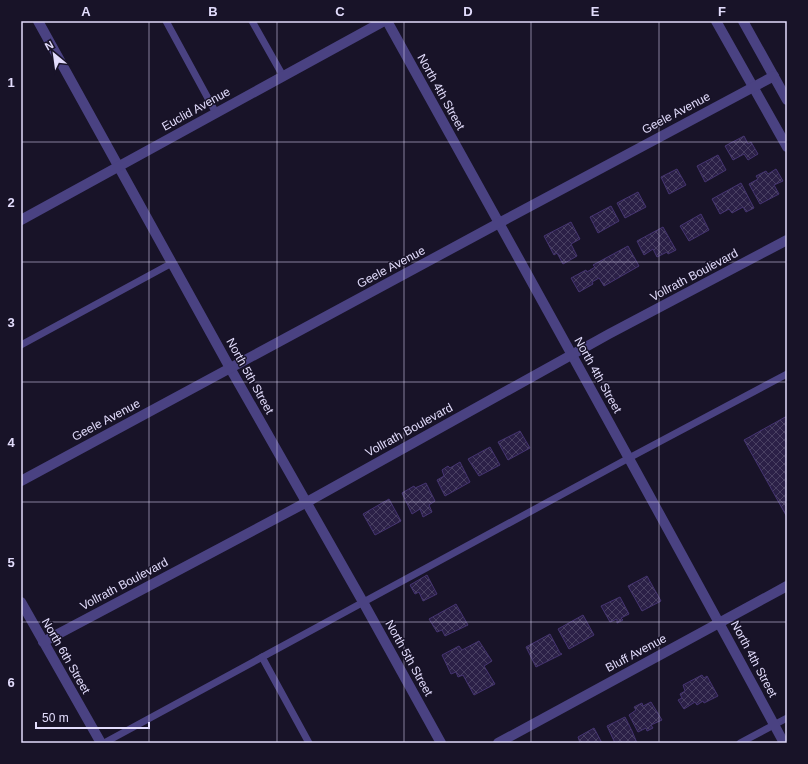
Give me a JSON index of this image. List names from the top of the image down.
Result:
{
  "streets": {
    "street": [
      "North 4th Street",
      "Euclid Avenue",
      "Geele Avenue",
      "Vollrath Boulevard",
      "North 5th Street",
      "Bluff Avenue",
      "North 6th Street"
    ]
  },
  "crossings": [
    ["North 4th Street", "Euclid Avenue"],
    ["North 4th Street", "Geele Avenue"],
    ["North 4th Street", "Vollrath Boulevard"],
    ["North 4th Street", "Bluff Avenue"],
    ["Euclid Avenue", "North 5th Street"],
    ["Geele Avenue", "North 5th Street"],
    ["Vollrath Boulevard", "North 5th Street"],
    ["Vollrath Boulevard", "North 6th Street"]
  ],
  "scale_bar": "50 m",
  "north": "top left",
  "grid": {
    "columns": [
      "A",
      "B",
      "C",
      "D",
      "E",
      "F"
    ],
    "rows": [
      "1",
      "2",
      "3",
      "4",
      "5",
      "6"
    ]
  }
}
